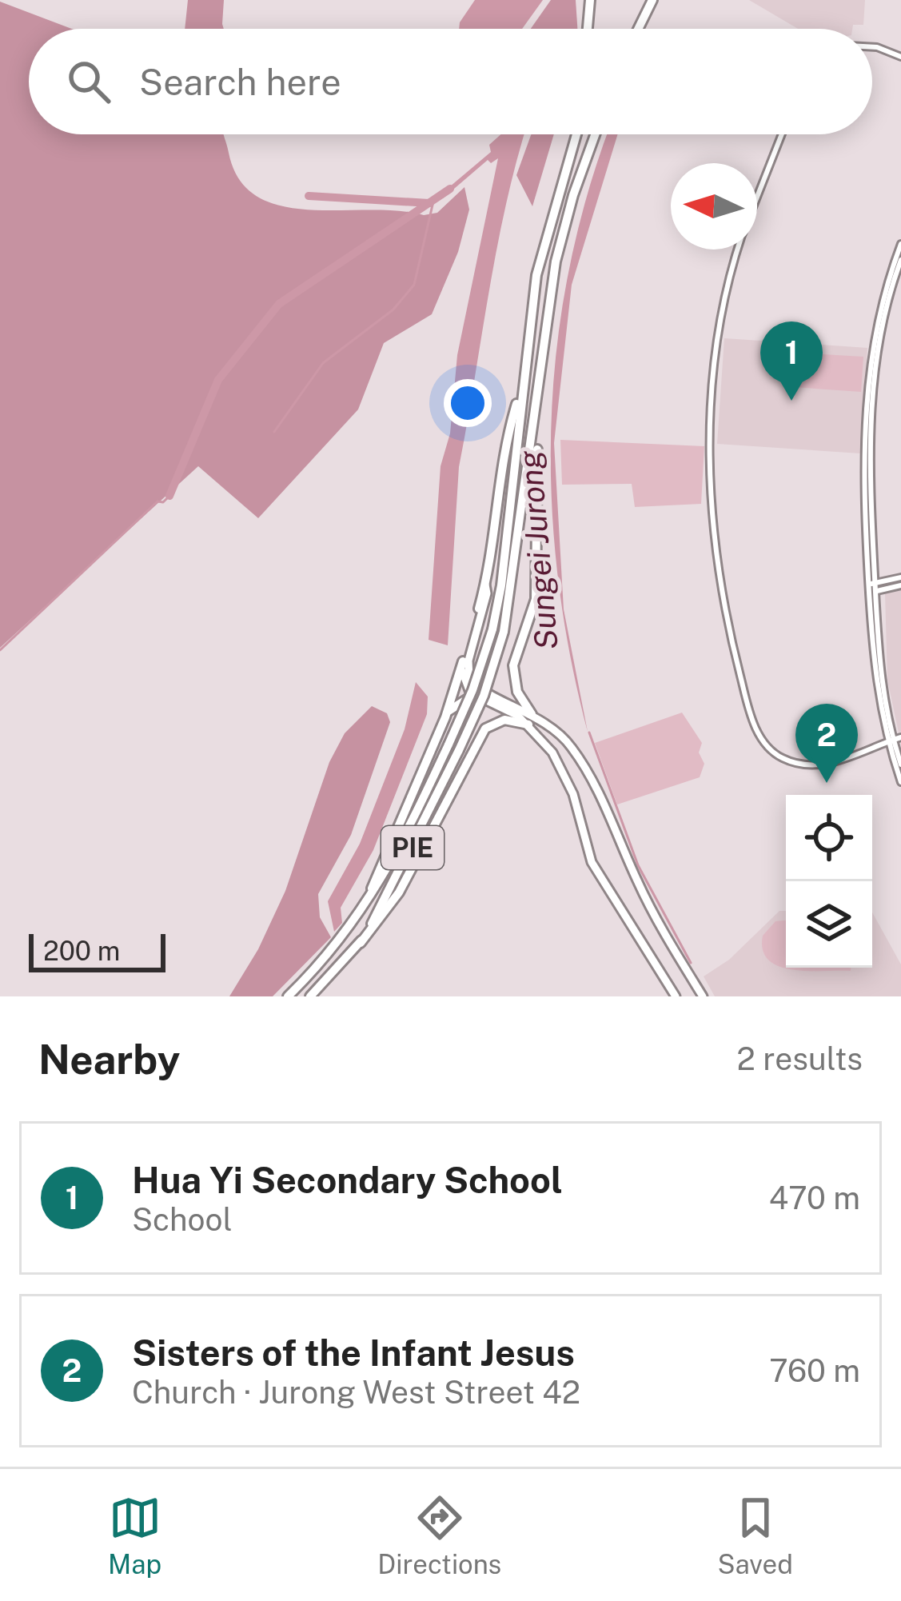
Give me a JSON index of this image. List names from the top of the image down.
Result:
{
  "streets": {
    "highway": ["PIE"]
  },
  "water": ["Sungei Jurong"],
  "scale_bar": "200 m",
  "north": "left",
  "page": {
    "search": "Search here",
    "pins": ["1", "2"],
    "scale": "200 m",
    "heading": ["Nearby", "2 results"],
    "list": [
      {
        "mark": "1",
        "name": "Hua Yi Secondary School",
        "note": "School",
        "value": "470 m"
      },
      {
        "mark": "2",
        "name": "Sisters of the Infant Jesus",
        "note": "Church · Jurong West Street 42",
        "value": "760 m"
      }
    ],
    "nav": ["Map", "Directions", "Saved"]
  }
}
